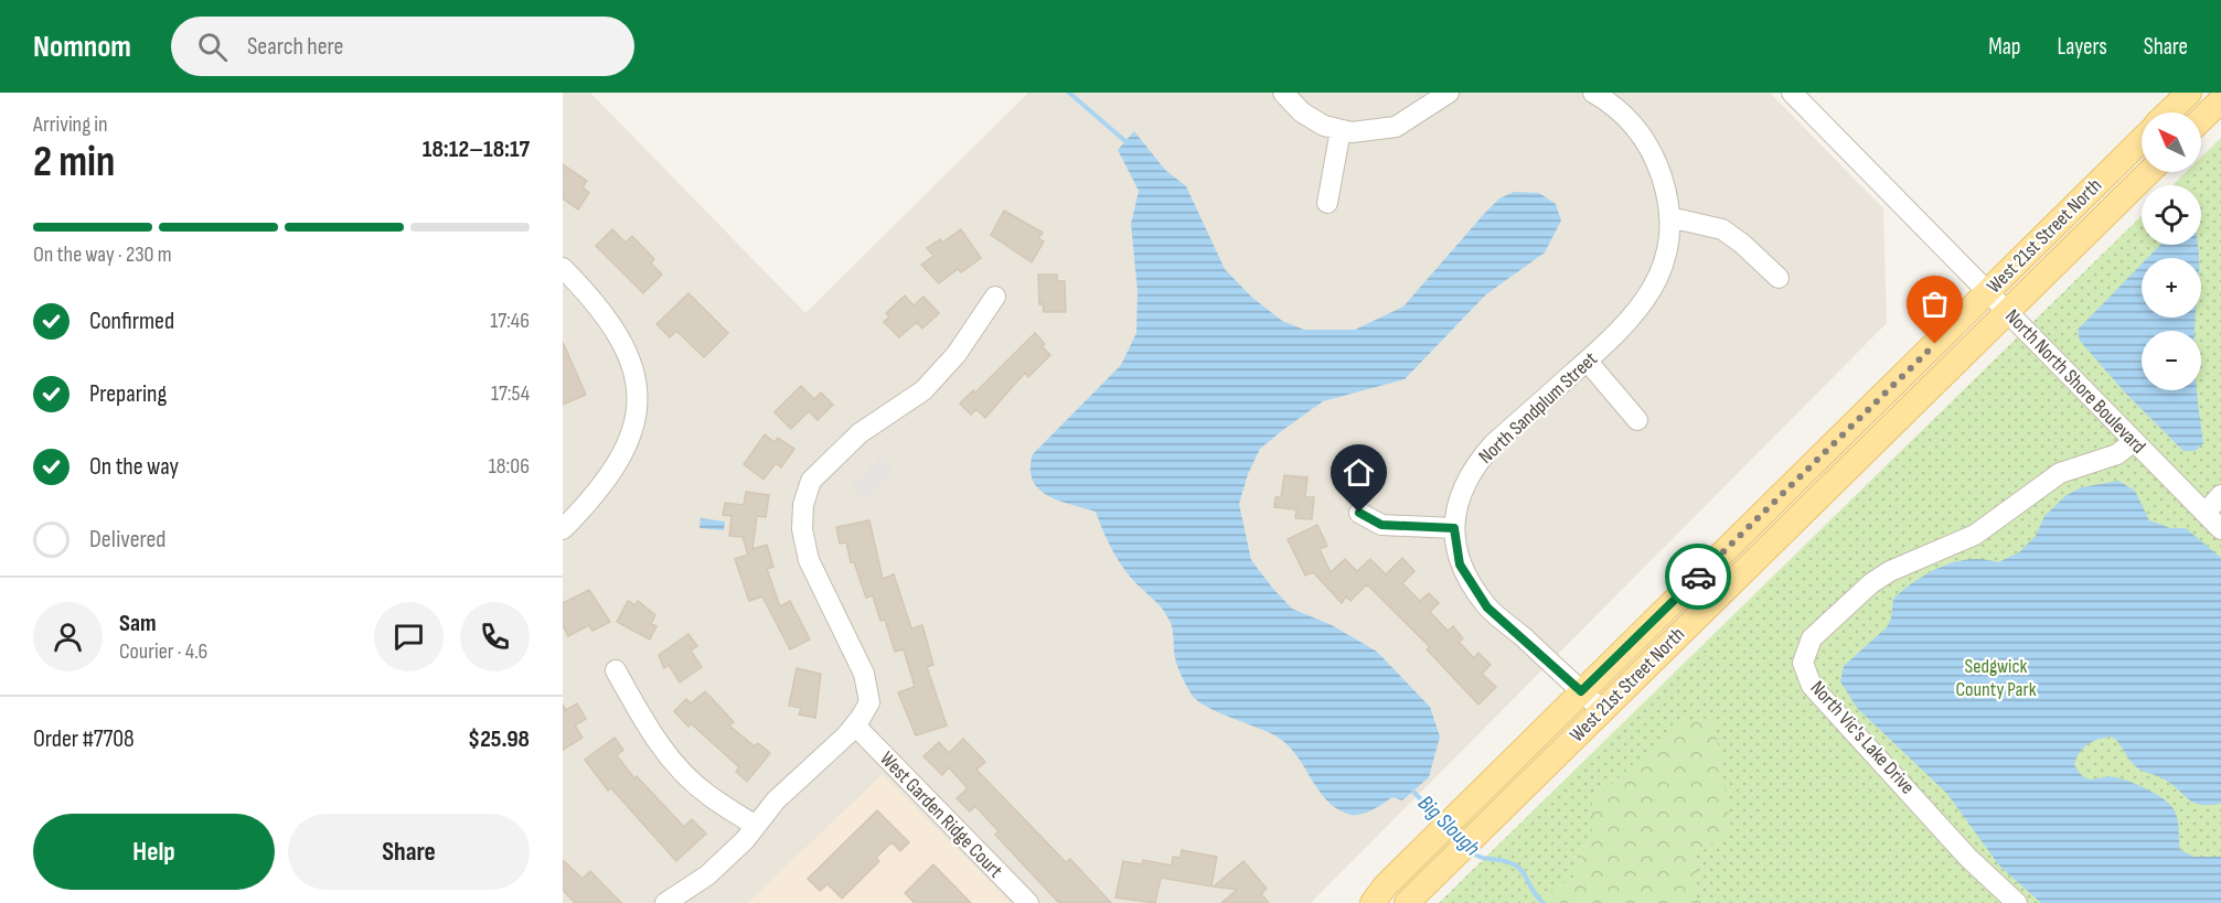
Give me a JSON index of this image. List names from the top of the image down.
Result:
{
  "streets": {
    "main road": ["West 21st Street North"],
    "street": [
      "North North Shore Boulevard",
      "North Sandplum Street",
      "North Vic's Lake Drive",
      "West Garden Ridge Court"
    ]
  },
  "crossings": [
    ["West 21st Street North", "North North Shore Boulevard"],
    ["West 21st Street North", "North Sandplum Street"],
    ["North North Shore Boulevard", "North Vic's Lake Drive"]
  ],
  "water": ["Big Slough"],
  "parks": ["Sedgwick County Park"],
  "north": "top left",
  "page": {
    "header": "Nomnom",
    "search": "Search here",
    "nav": ["Map", "Layers", "Share"],
    "heading": ["2 min", "Arriving in", "18:12–18:17"],
    "panel": [
      "Sam",
      "Courier · 4.6",
      "Order #7708",
      "$25.98"
    ],
    "map_buttons": ["+", "−"],
    "bar": "On the way · 230 m",
    "list": [
      ["Confirmed", "17:46"],
      ["Preparing", "17:54"],
      ["On the way", "18:06"],
      "Delivered"
    ],
    "buttons": ["Help", "Share"]
  }
}
